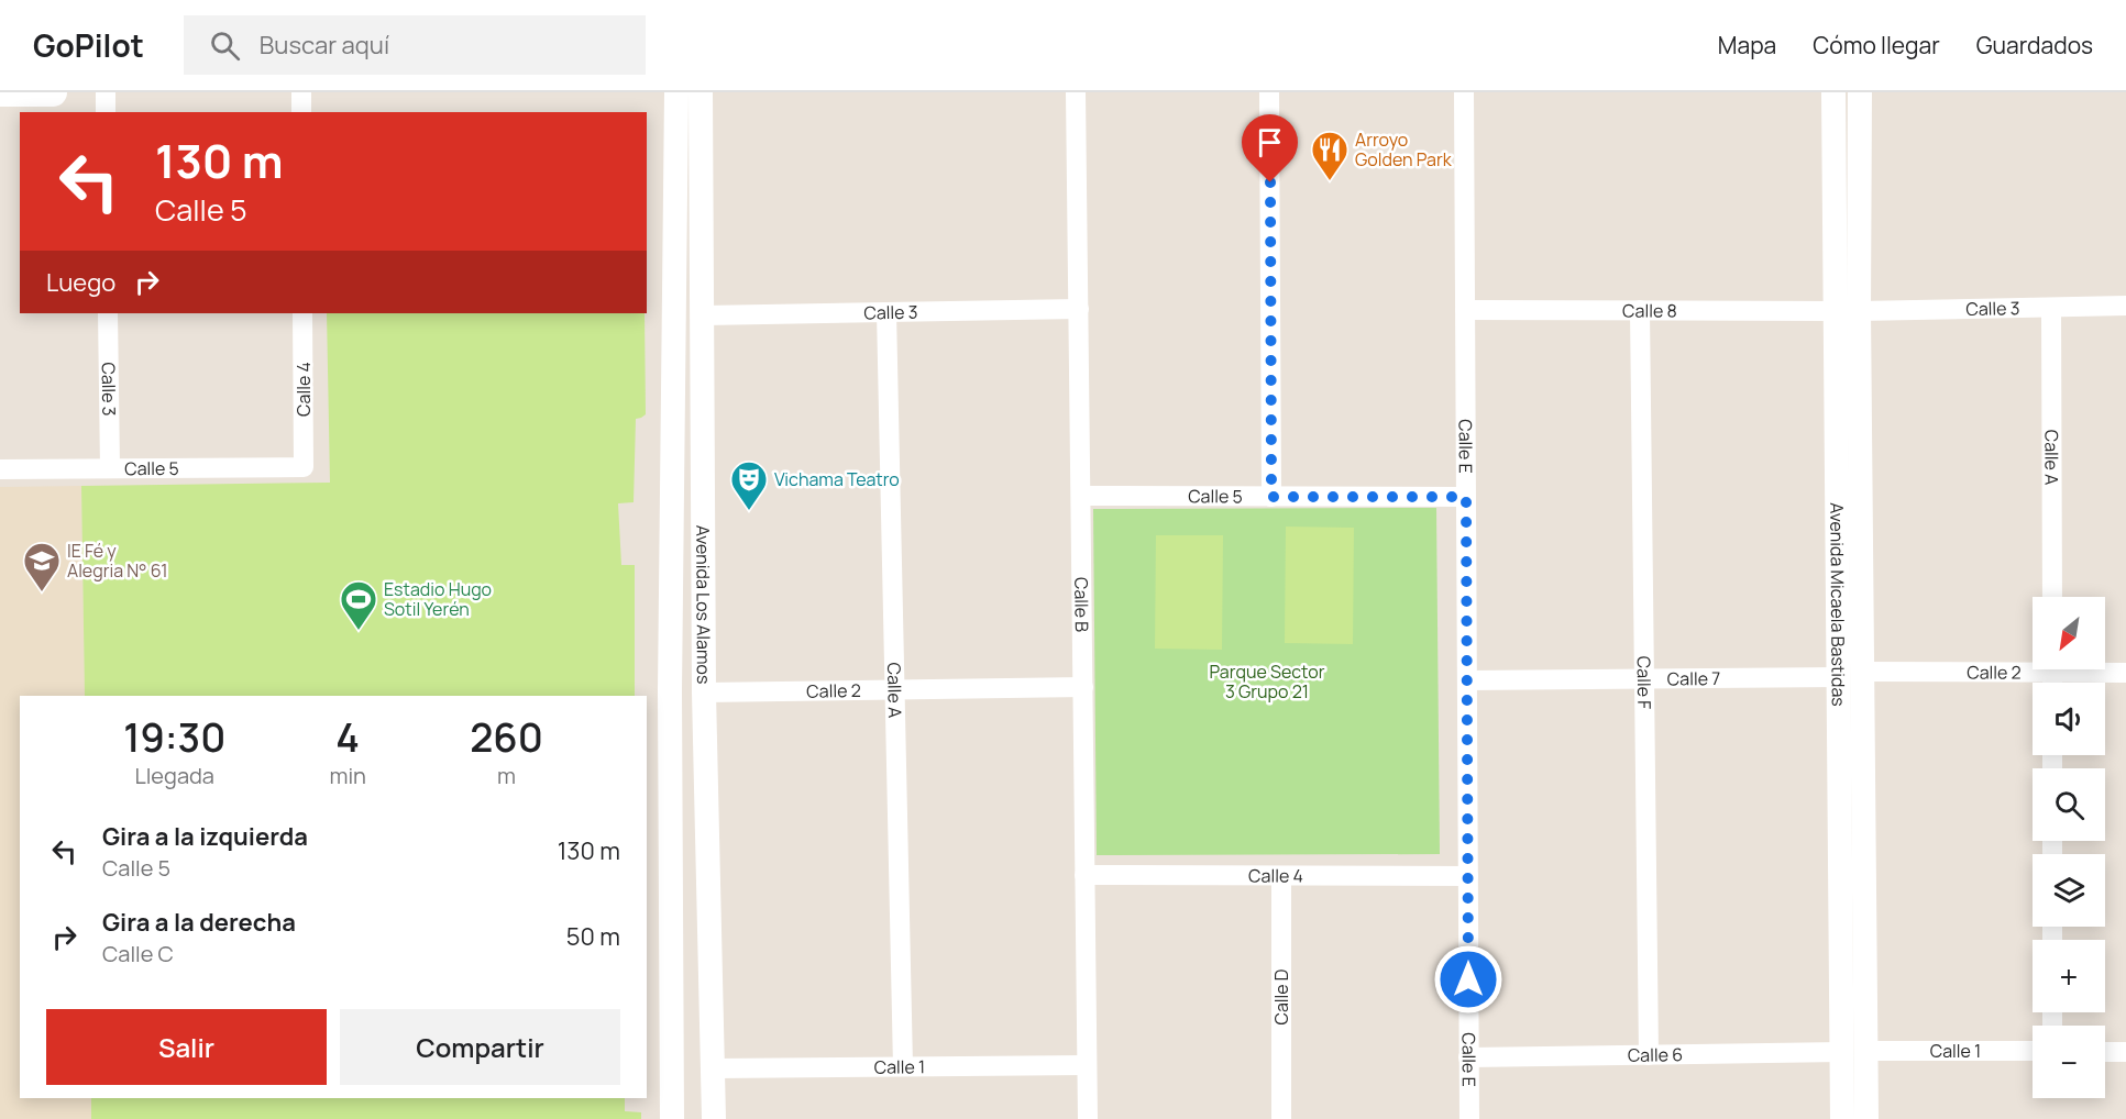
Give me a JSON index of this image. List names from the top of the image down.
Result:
{
  "streets": {
    "street": [
      "Calle 3",
      "Calle 8",
      "Calle 4",
      "Calle E",
      "Calle A",
      "Calle 5",
      "Avenida Los Alamos",
      "Calle B",
      "Avenida Micaela Bastidas",
      "Calle 2",
      "Calle 7",
      "Calle F",
      "Calle D",
      "Calle 1",
      "Calle 6"
    ]
  },
  "crossings": [
    ["Calle 3", "Calle 8"],
    ["Calle 3", "Calle A"],
    ["Calle 3", "Calle 5"],
    ["Calle 3", "Avenida Los Alamos"],
    ["Calle 3", "Calle B"],
    ["Calle 3", "Avenida Micaela Bastidas"],
    ["Calle 8", "Calle E"],
    ["Calle 8", "Avenida Micaela Bastidas"],
    ["Calle 8", "Calle F"],
    ["Calle 4", "Calle E"],
    ["Calle 4", "Calle 5"],
    ["Calle 4", "Calle B"],
    ["Calle 4", "Calle D"],
    ["Calle E", "Calle 5"],
    ["Calle E", "Calle 7"],
    ["Calle E", "Calle 6"],
    ["Calle A", "Calle 2"],
    ["Calle A", "Calle 1"],
    ["Calle 5", "Calle B"],
    ["Avenida Los Alamos", "Calle 2"],
    ["Avenida Los Alamos", "Calle 1"],
    ["Calle B", "Calle 2"],
    ["Calle B", "Calle 1"],
    ["Avenida Micaela Bastidas", "Calle 2"],
    ["Avenida Micaela Bastidas", "Calle 7"],
    ["Avenida Micaela Bastidas", "Calle 1"],
    ["Avenida Micaela Bastidas", "Calle 6"],
    ["Calle 2", "Calle 7"],
    ["Calle 7", "Calle F"],
    ["Calle F", "Calle 6"]
  ],
  "parks": ["Parque Sector 3 Grupo 21"],
  "places": {
    "restaurant": ["Arroyo Golden Park"],
    "theatre": ["Vichama Teatro"],
    "school or university": ["IE Fé y Alegria N° 61"],
    "sports": ["Estadio Hugo Sotil Yerén"]
  },
  "north": "bottom left",
  "page": {
    "header": "GoPilot",
    "search": "Buscar aquí",
    "nav": ["Mapa", "Cómo llegar", "Guardados"],
    "turn": ["130 m", "Calle 5"],
    "then": "Luego",
    "map_buttons": ["+", "−"],
    "eta": [
      "19:30",
      "Llegada",
      "4",
      "min",
      "260",
      "m"
    ],
    "list": [
      {
        "name": "Gira a la izquierda",
        "note": "Calle 5",
        "value": "130 m"
      },
      {
        "name": "Gira a la derecha",
        "note": "Calle C",
        "value": "50 m"
      }
    ],
    "buttons": ["Salir", "Compartir"]
  }
}
